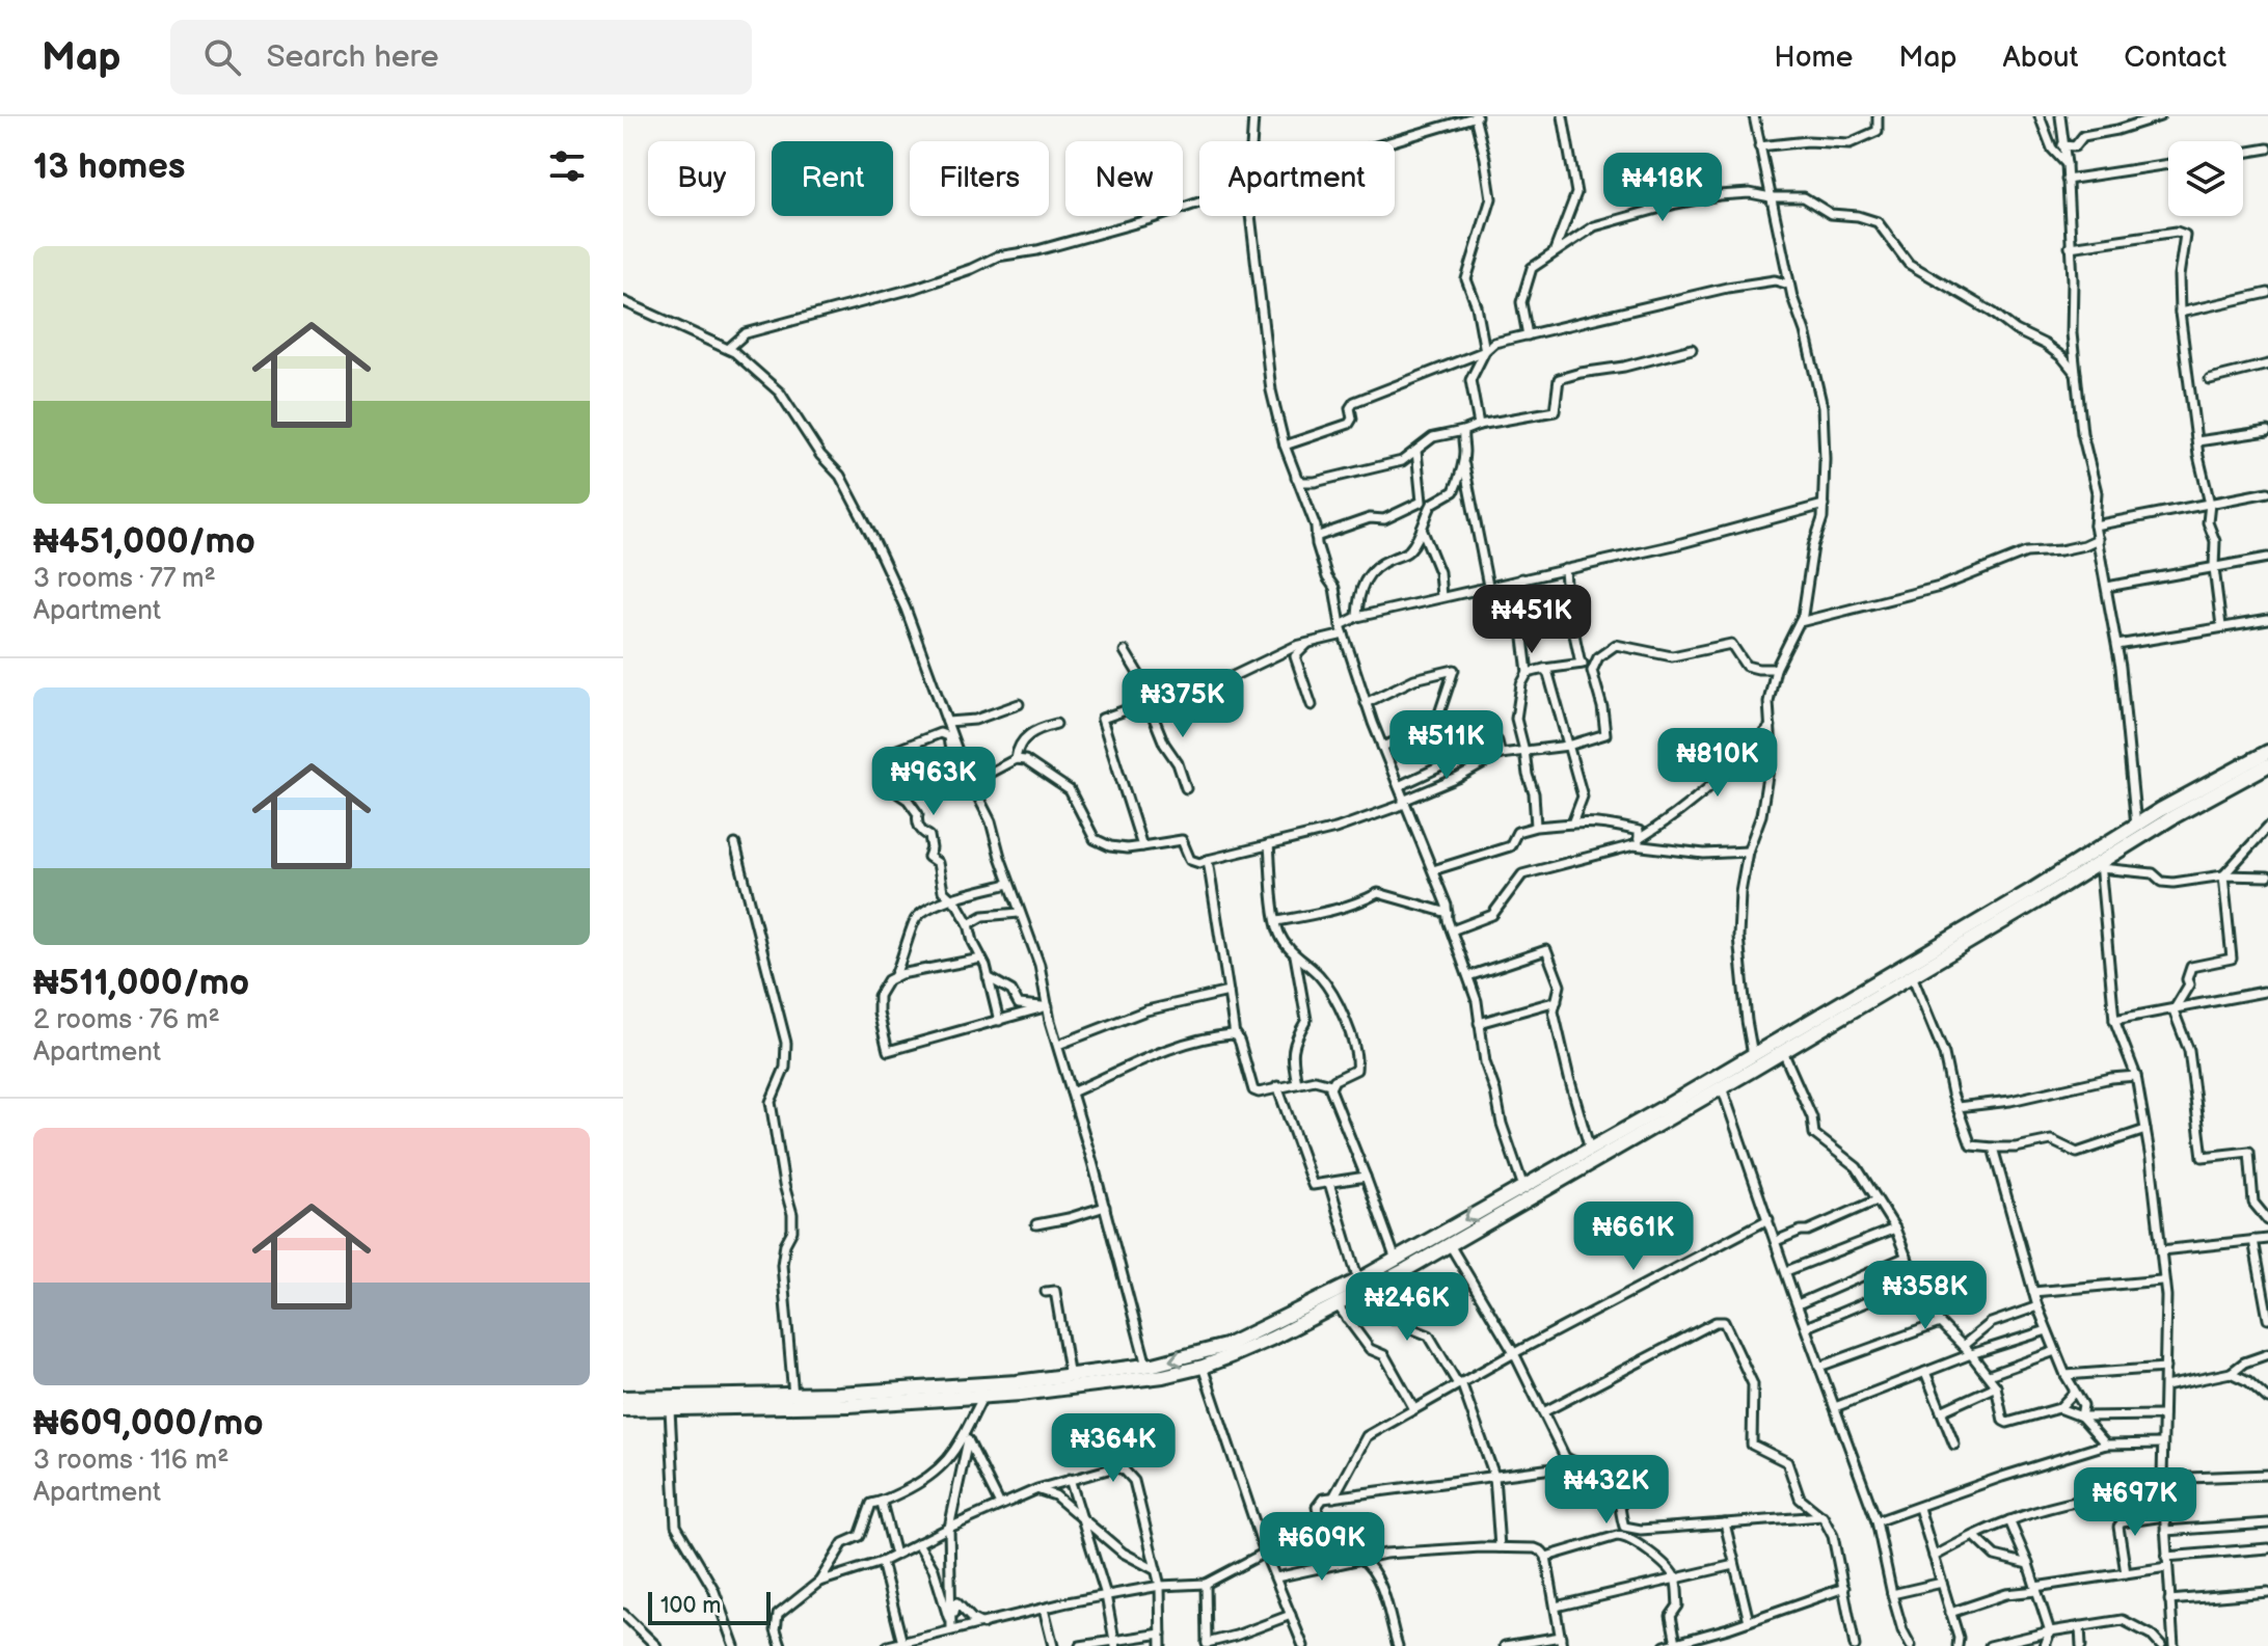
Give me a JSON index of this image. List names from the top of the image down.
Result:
{
  "scale_bar": "100 m",
  "page": {
    "header": "Map",
    "search": "Search here",
    "nav": [
      "Home",
      "Map",
      "About",
      "Contact"
    ],
    "heading": "13 homes",
    "chip": [
      "Buy",
      "Rent",
      "Filters",
      "New",
      "Apartment"
    ],
    "price": [
      "₦418K",
      "₦451K",
      "₦375K",
      "₦511K",
      "₦810K",
      "₦963K",
      "₦661K",
      "₦358K",
      "₦246K",
      "₦364K",
      "₦432K",
      "₦697K",
      "₦609K"
    ],
    "list": [
      {
        "name": "₦451,000/mo",
        "note": "3 rooms · 77 m² · Apartment"
      },
      {
        "name": "₦511,000/mo",
        "note": "2 rooms · 76 m² · Apartment"
      },
      {
        "name": "₦609,000/mo",
        "note": "3 rooms · 116 m² · Apartment"
      }
    ],
    "scale": "100 m"
  }
}
